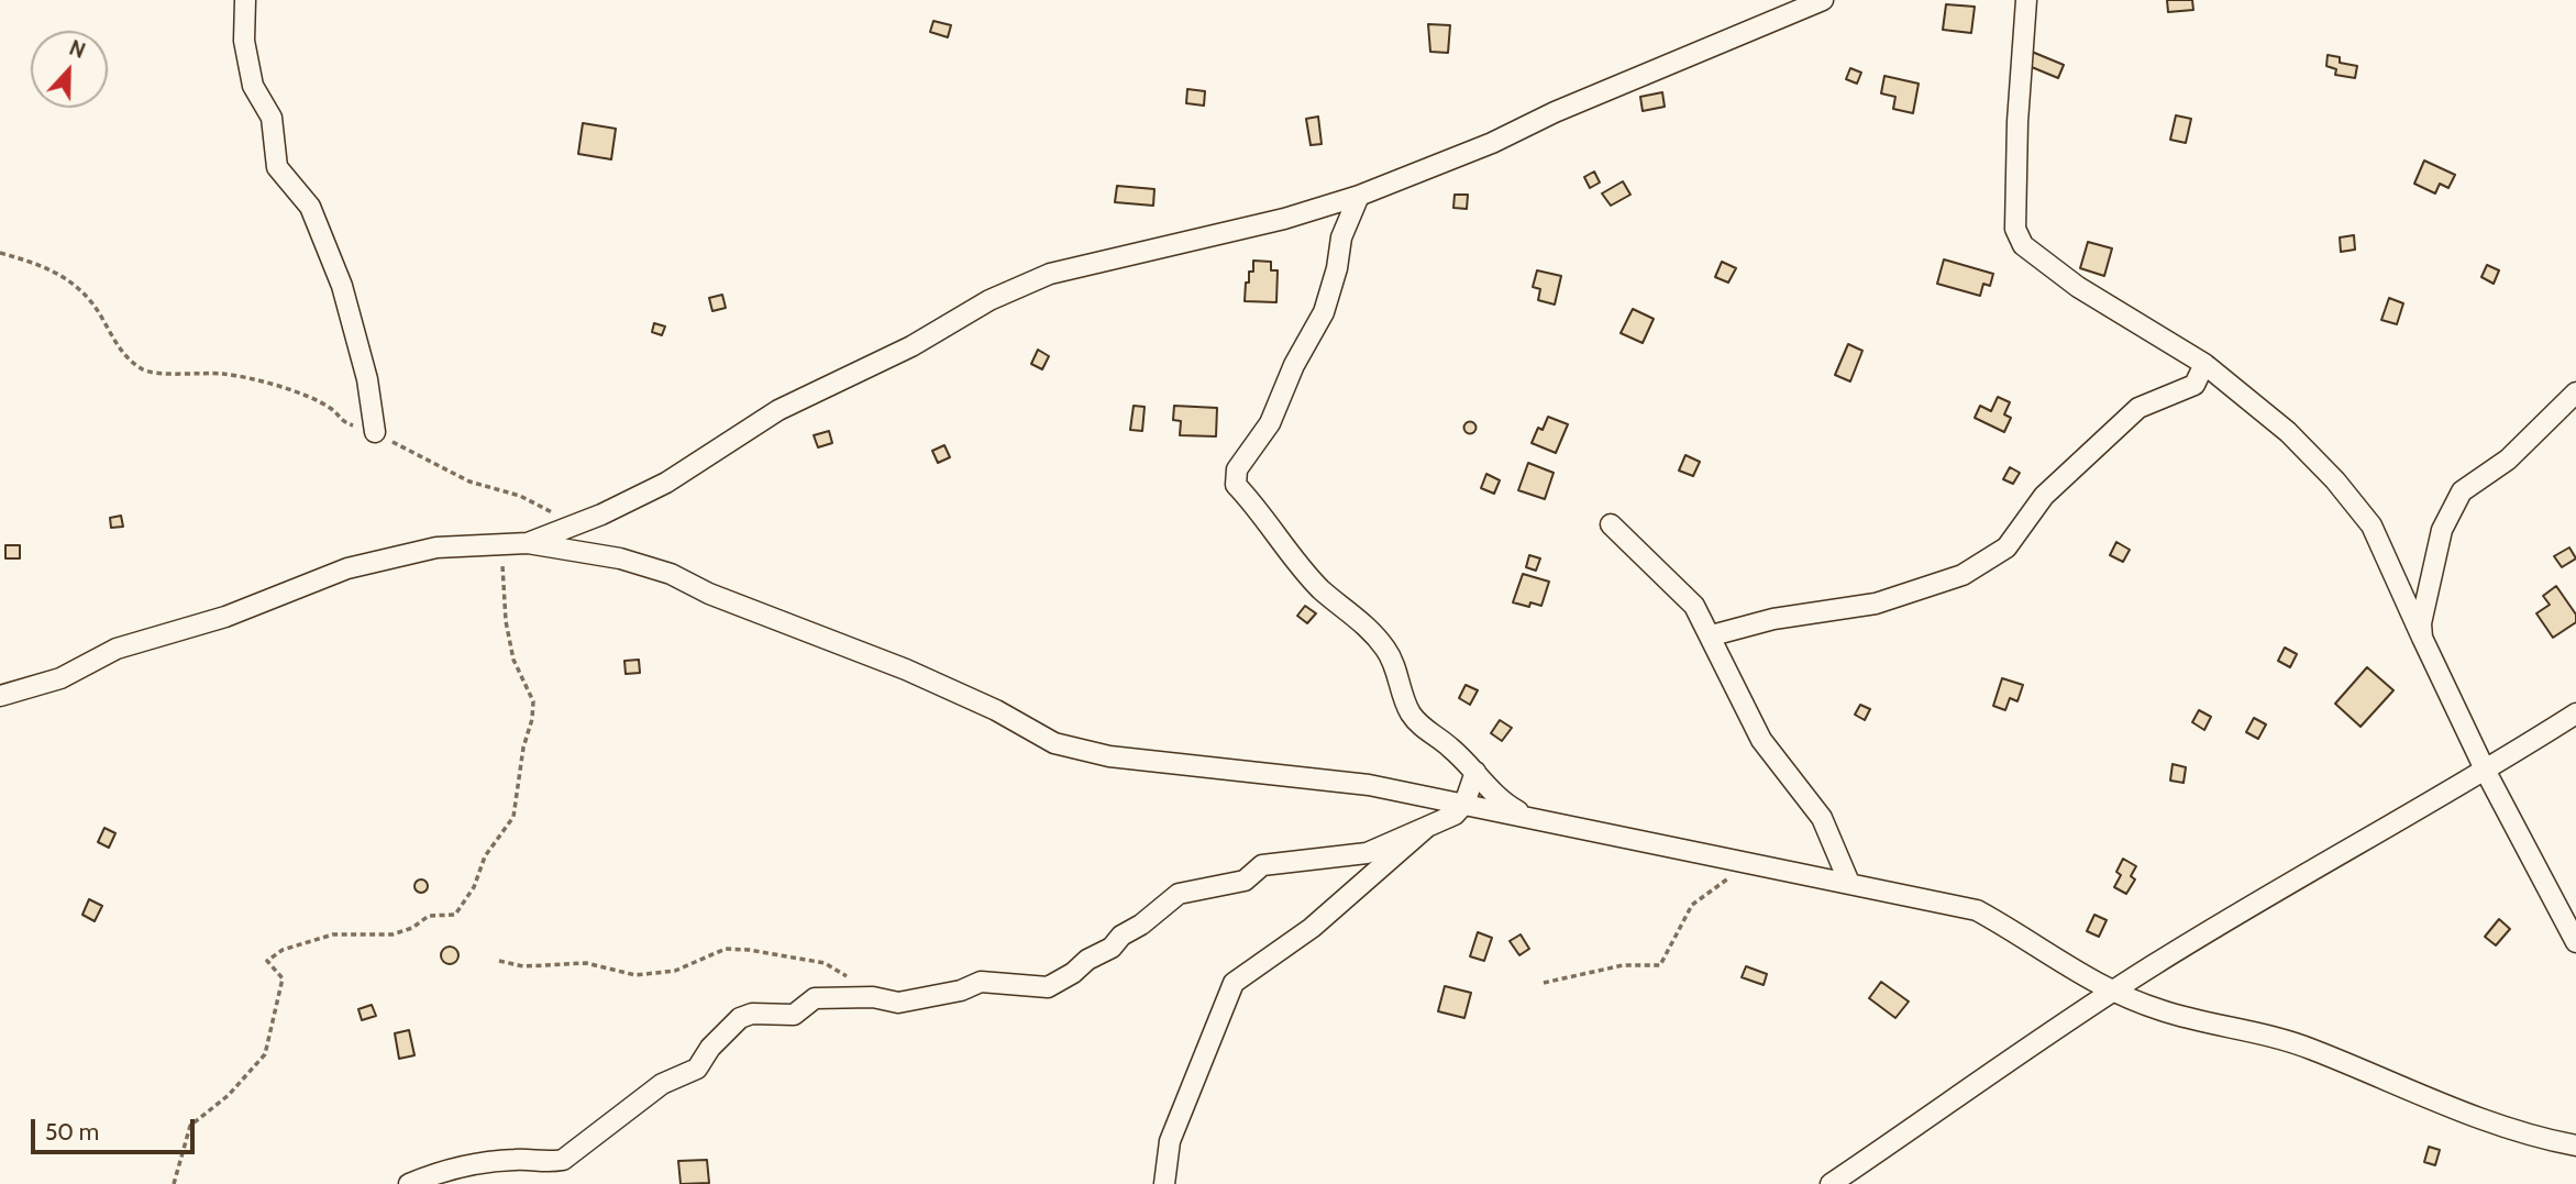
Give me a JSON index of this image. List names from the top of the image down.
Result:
{
  "scale_bar": "50 m",
  "north": "top"
}
